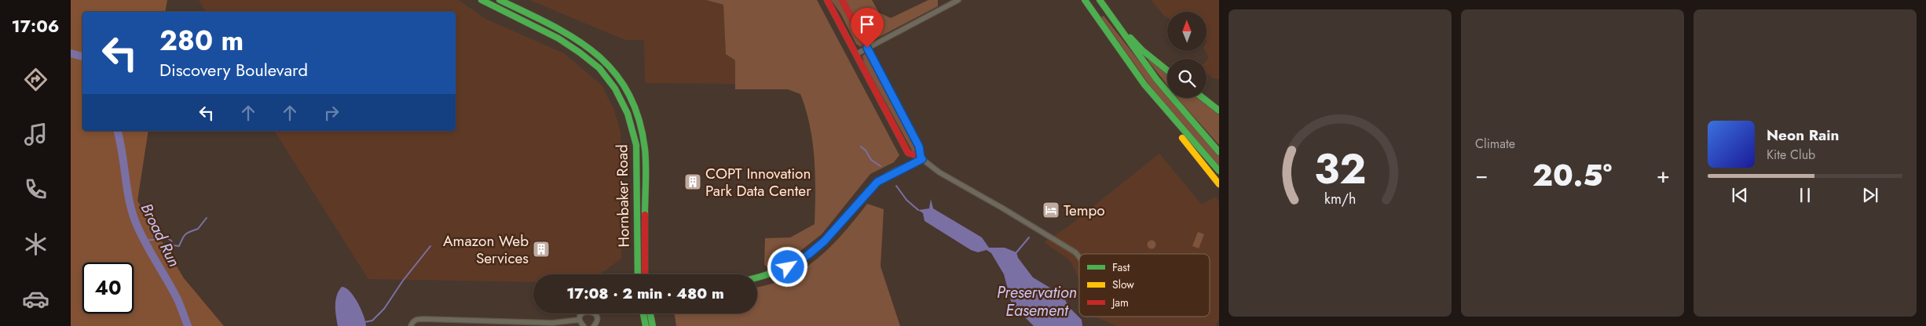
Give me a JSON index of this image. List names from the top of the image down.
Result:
{
  "streets": {
    "main road": ["Hornbaker Road"]
  },
  "water": ["Broad Run", "Preservation Easement"],
  "places": {
    "building": ["COPT Innovation Park Data Center", "Amazon Web Services"],
    "hotel": ["Tempo"]
  },
  "legend": ["Fast", "Slow", "Jam"],
  "north": "top",
  "page": {
    "tabs": "17:06",
    "tile": "Climate",
    "turn": ["280 m", "Discovery Boulevard"],
    "song": ["Neon Rain", "Kite Club"],
    "heat": ["−", "20.5°", "+"],
    "limit": "40",
    "trip": "17:08 · 2 min · 480 m",
    "gauge": ["32", "km/h"]
  }
}
